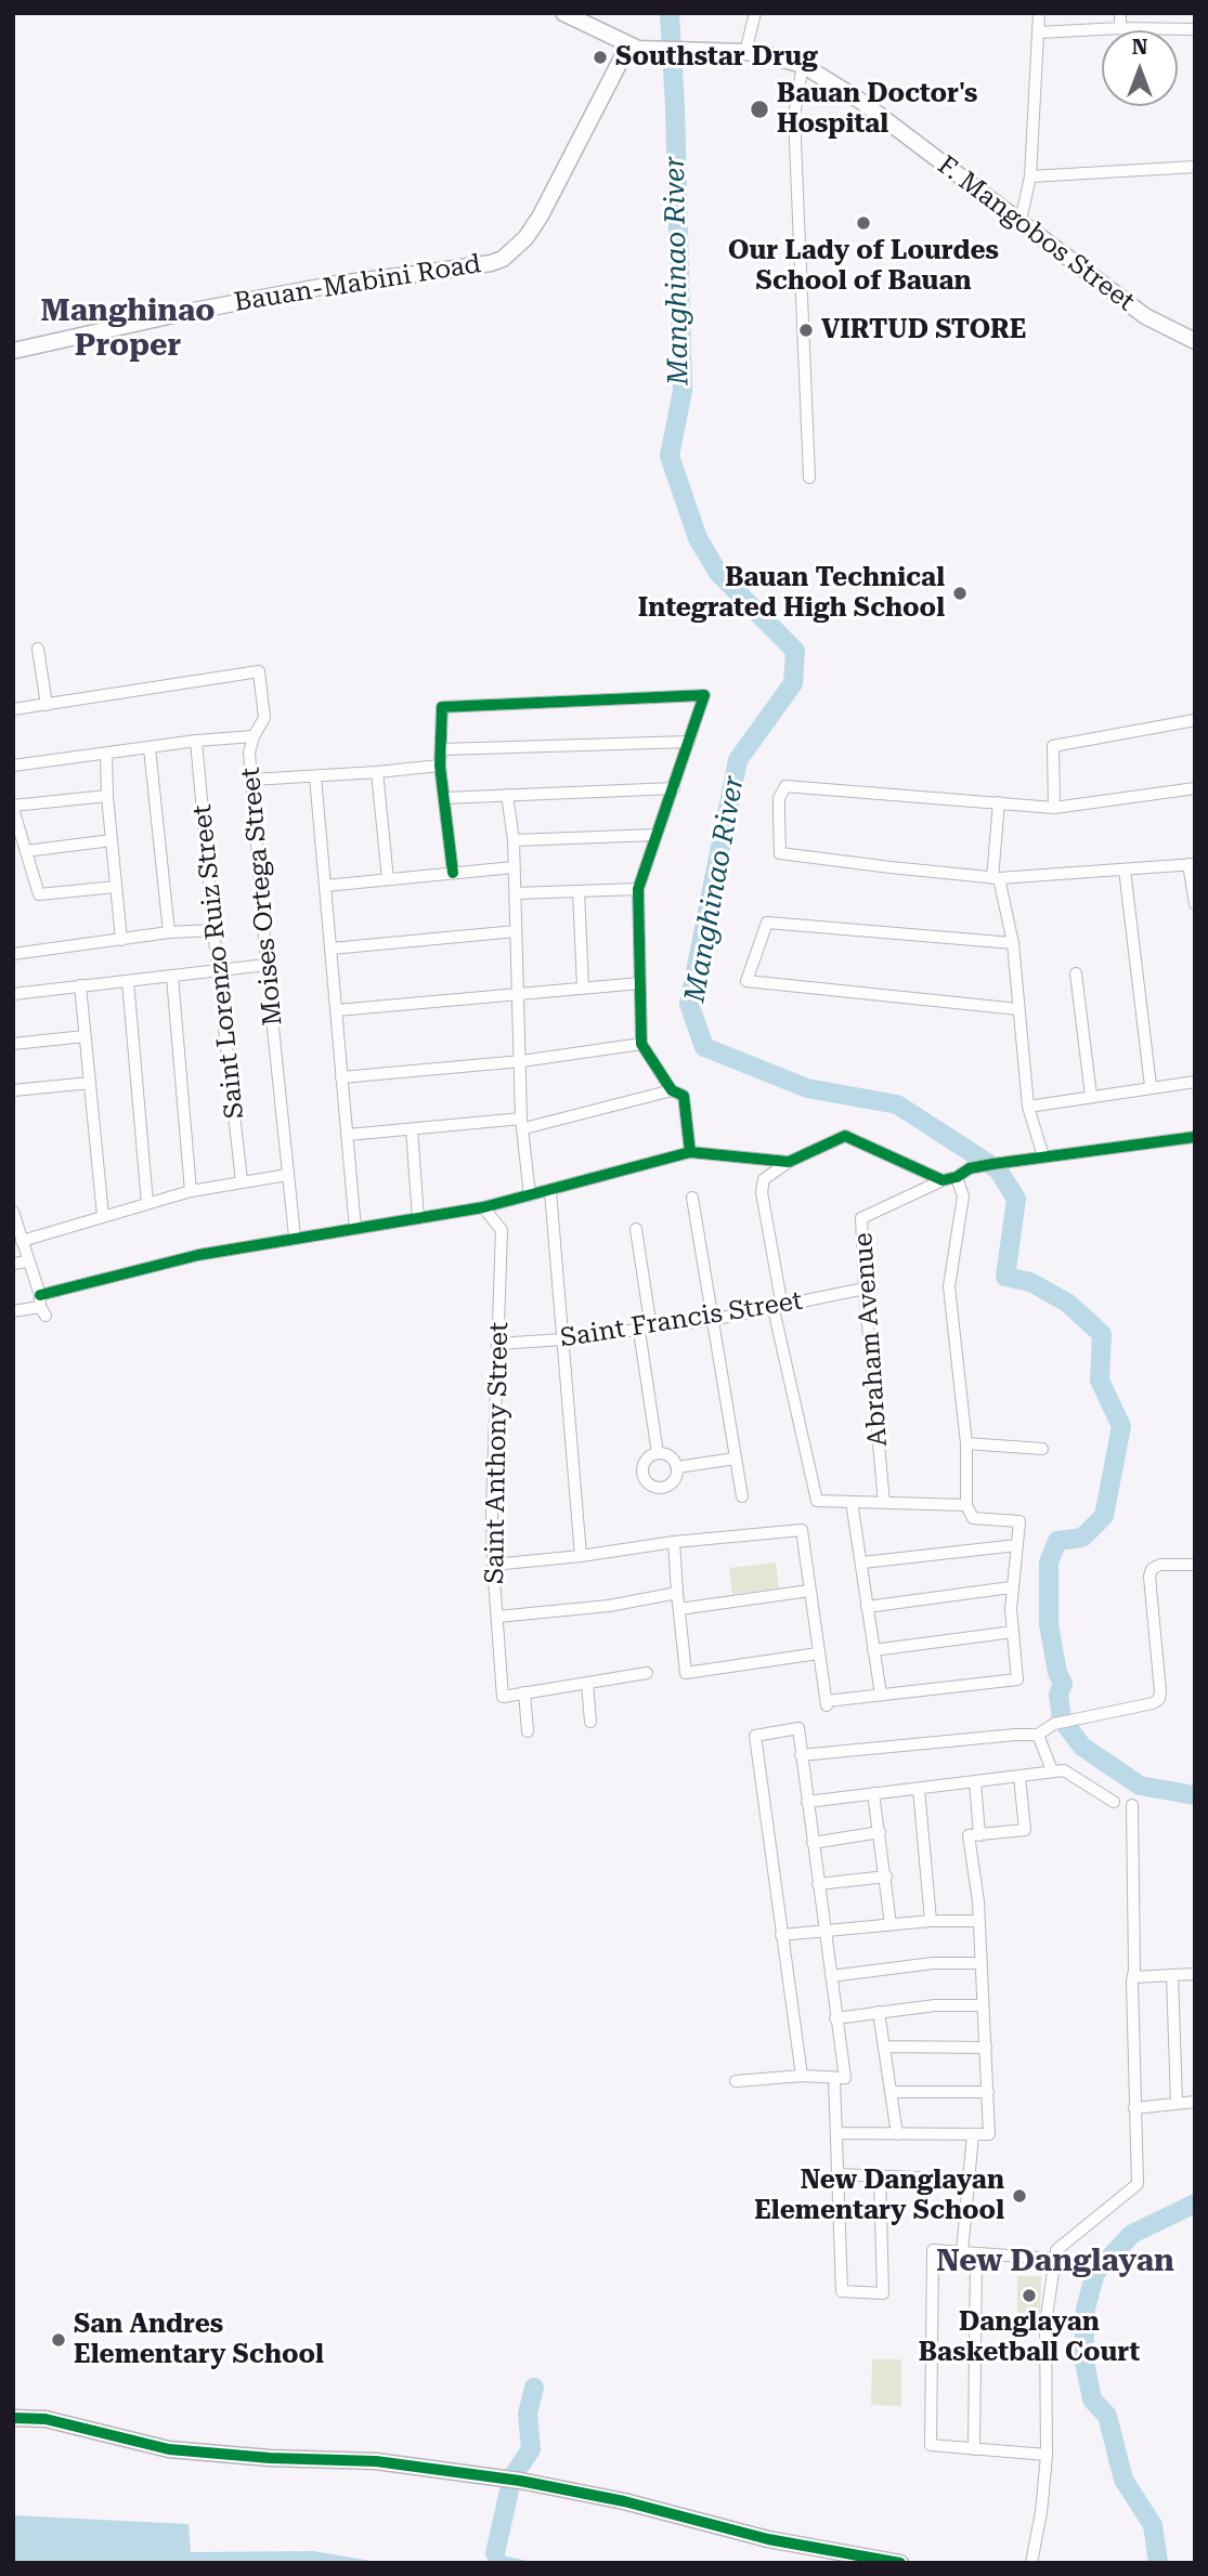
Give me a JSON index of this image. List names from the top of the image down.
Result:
{
  "streets": {
    "main road": ["F. Mangobos Street", "Bauan-Mabini Road"],
    "street": [
      "Moises Ortega Street",
      "Saint Lorenzo Ruiz Street",
      "Saint Francis Street",
      "Abraham Avenue",
      "Saint Anthony Street"
    ]
  },
  "crossings": [
    ["F. Mangobos Street", "Bauan-Mabini Road"],
    ["Saint Francis Street", "Abraham Avenue"],
    ["Saint Francis Street", "Saint Anthony Street"]
  ],
  "districts": ["Manghinao Proper", "New Danglayan"],
  "water": ["Manghinao River"],
  "places": [
    "Southstar Drug",
    "Bauan Doctor's Hospital",
    "Our Lady of Lourdes School of Bauan",
    "VIRTUD STORE",
    "Bauan Technical Integrated High School",
    "New Danglayan Elementary School",
    "Danglayan Basketball Court",
    "San Andres Elementary School"
  ],
  "north": "top"
}
